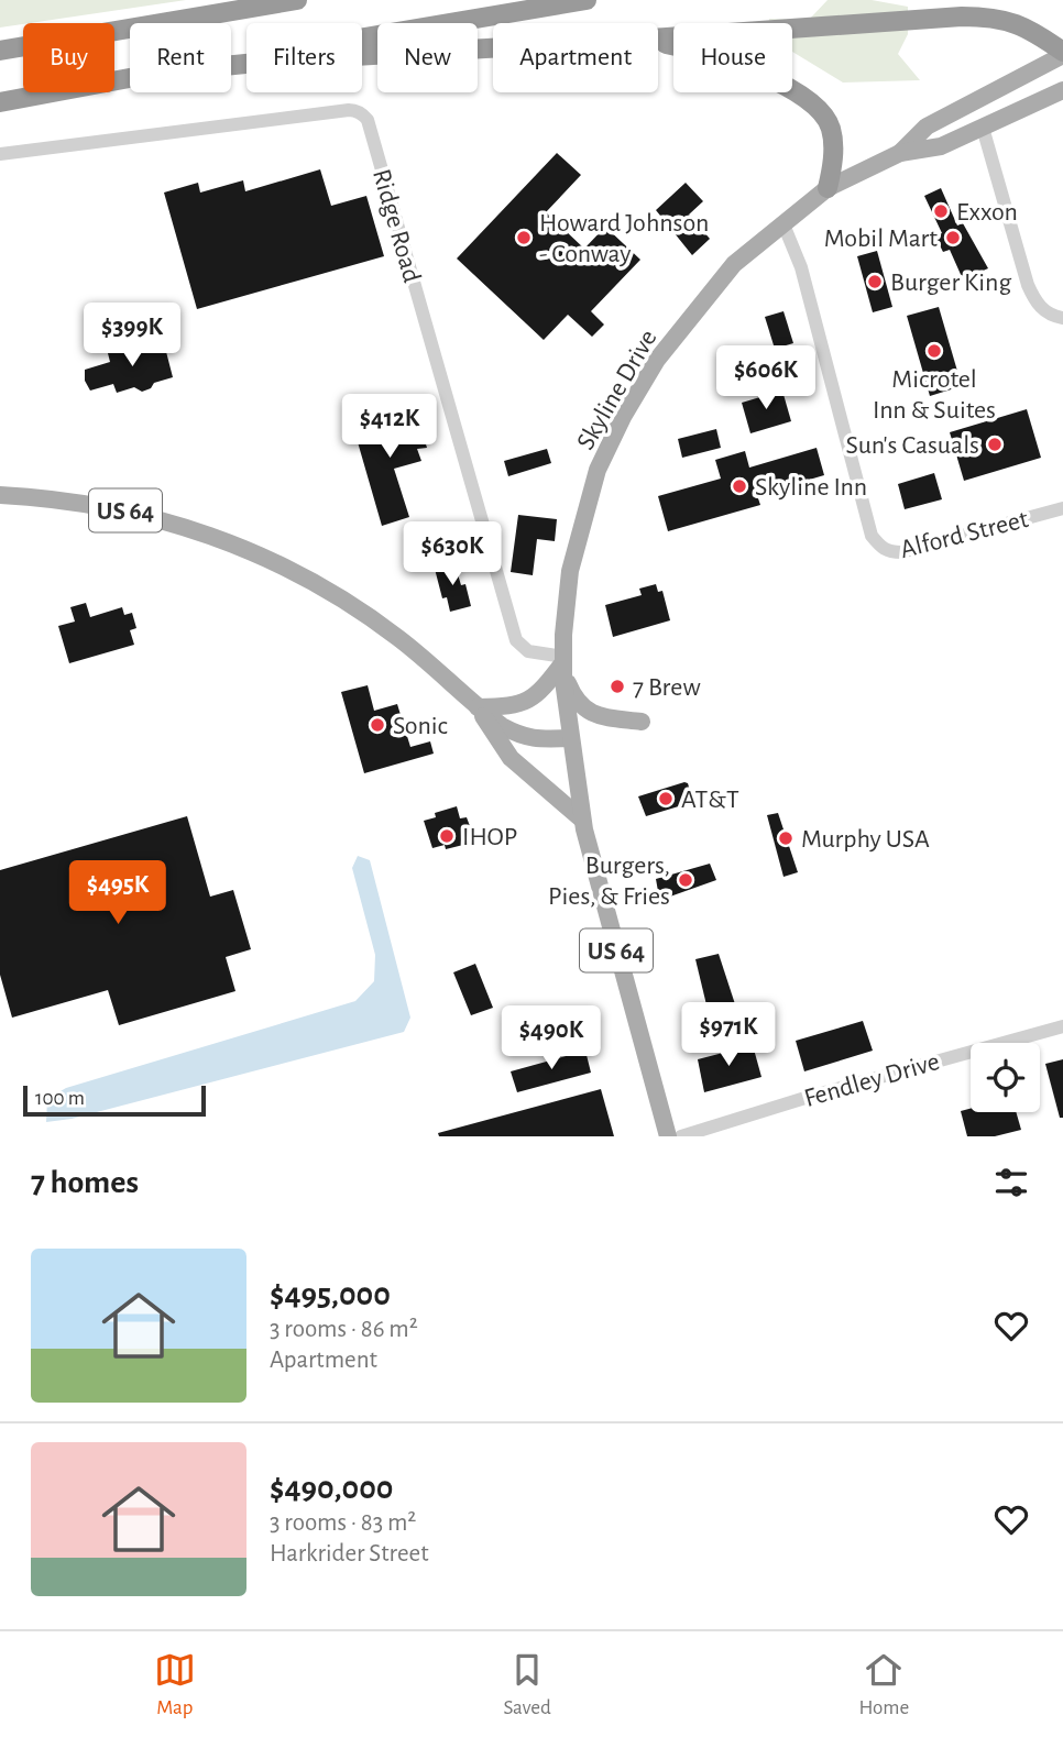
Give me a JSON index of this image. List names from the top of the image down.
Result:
{
  "streets": {
    "main road": ["Skyline Drive", "US 64"],
    "street": ["Ridge Road", "Alford Street", "Fendley Drive"]
  },
  "crossings": [
    ["Ridge Road", "Skyline Drive"],
    ["Skyline Drive", "US 64"],
    ["Skyline Drive", "Alford Street"]
  ],
  "places": [
    "Exxon",
    "Howard Johnson - Conway",
    "Mobil Mart",
    "Burger King",
    "Microtel Inn & Suites",
    "Sun's Casuals",
    "Skyline Inn",
    "7 Brew",
    "Sonic",
    "AT&T",
    "IHOP",
    "Murphy USA",
    "Burgers, Pies, & Fries"
  ],
  "scale_bar": "100 m",
  "page": {
    "chip": [
      "Buy",
      "Rent",
      "Filters",
      "New",
      "Apartment",
      "House"
    ],
    "price": [
      "$399K",
      "$606K",
      "$412K",
      "$630K",
      "$495K",
      "$971K",
      "$490K"
    ],
    "scale": "100 m",
    "heading": "7 homes",
    "list": [
      {
        "name": "$495,000",
        "note": "3 rooms · 86 m² · Apartment"
      },
      {
        "name": "$490,000",
        "note": "3 rooms · 83 m² · Harkrider Street"
      }
    ],
    "tabs": ["Map", "Saved", "Home"]
  }
}
